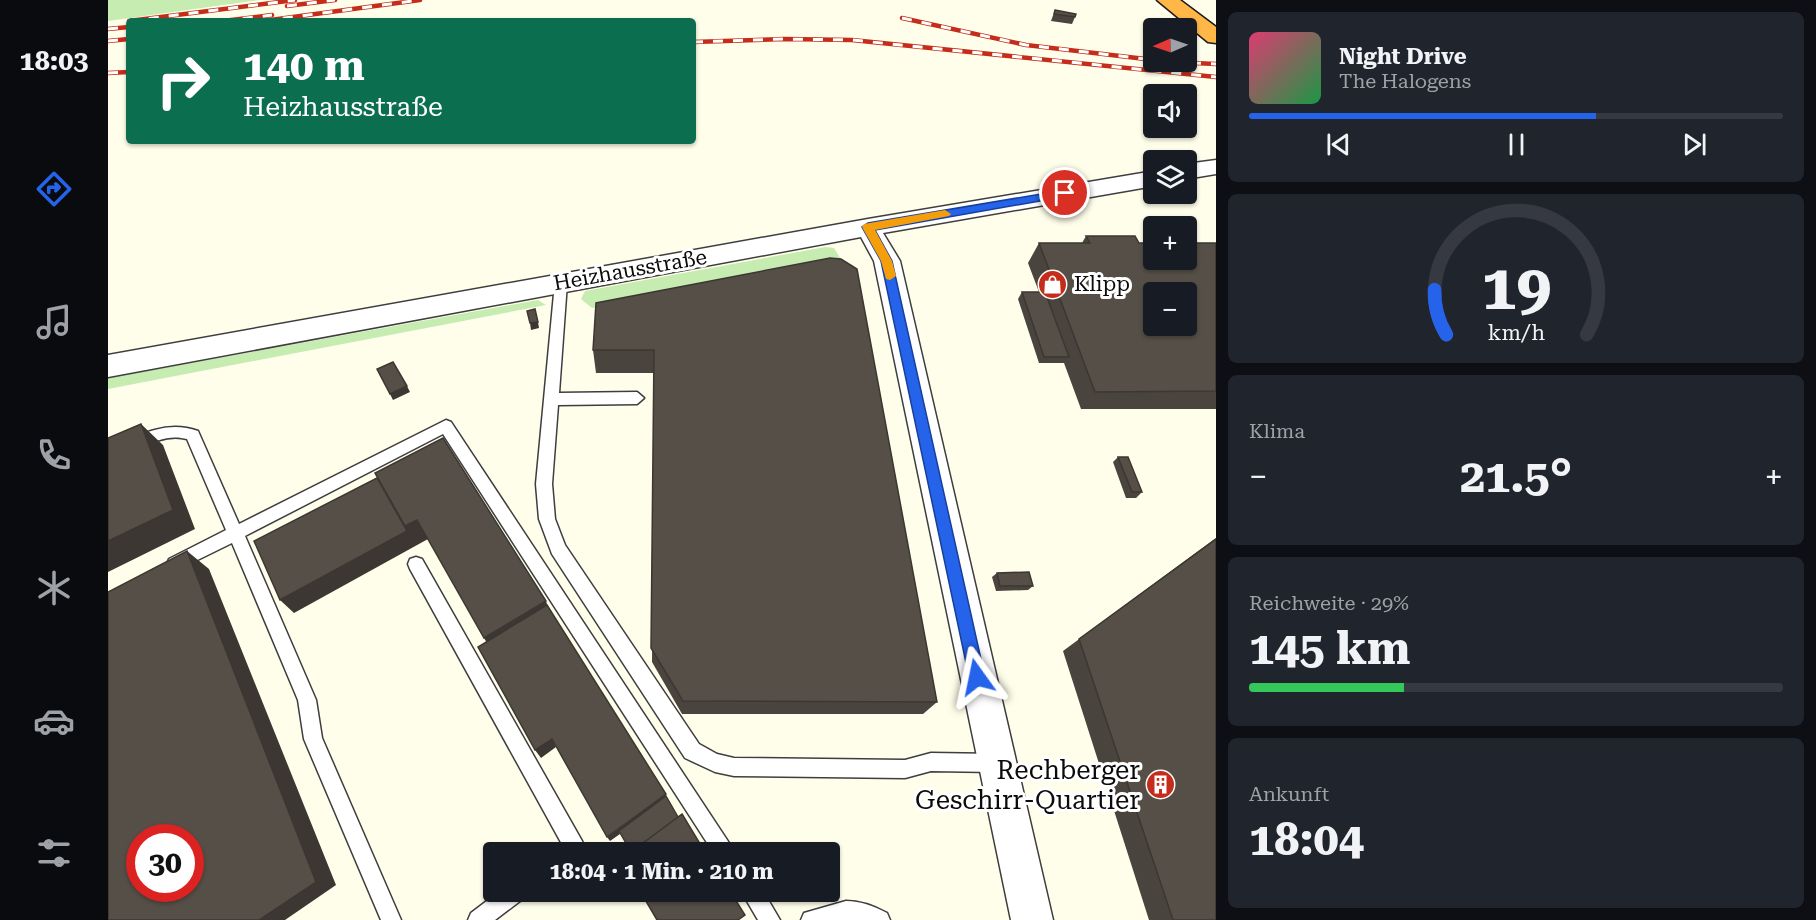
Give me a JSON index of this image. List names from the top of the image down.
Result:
{
  "streets": {
    "street": ["Heizhausstraße"]
  },
  "places": {
    "shop": ["Klipp"],
    "building": ["Rechberger Geschirr-Quartier"]
  },
  "north": "left",
  "page": {
    "tabs": "18:03",
    "map_buttons": ["+", "−"],
    "turn": ["140 m", "Heizhausstraße"],
    "song": ["Night Drive", "The Halogens"],
    "tile": [
      "Klima",
      ["Reichweite · 29%", "145 km"],
      ["Ankunft", "18:04"]
    ],
    "heat": ["−", "21.5°", "+"],
    "limit": "30",
    "trip": "18:04 · 1 Min. · 210 m",
    "gauge": ["19", "km/h"]
  }
}
